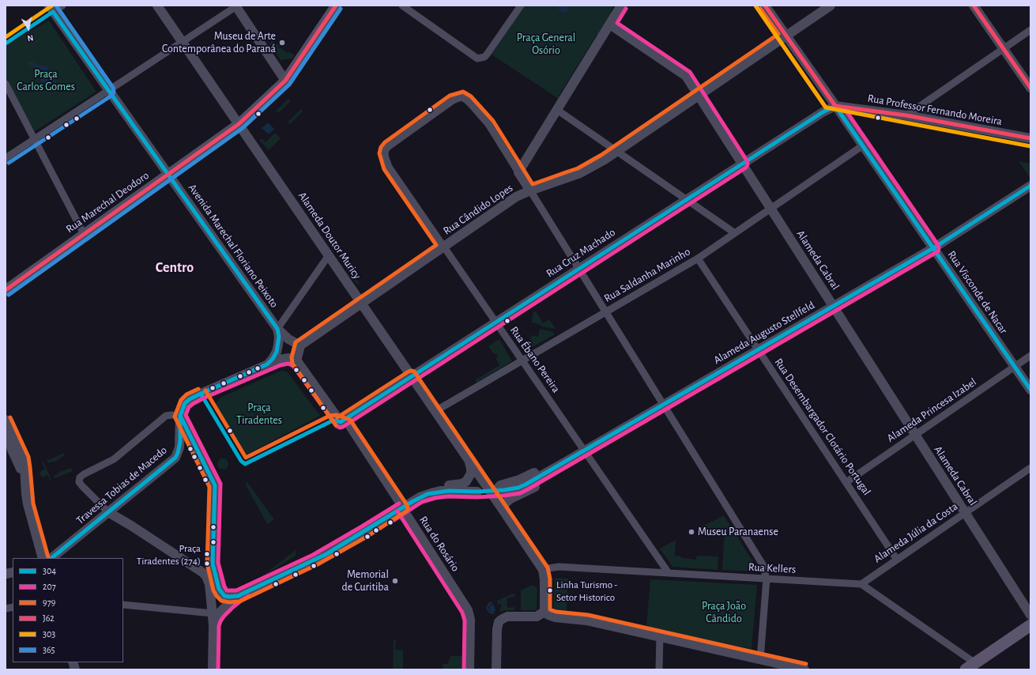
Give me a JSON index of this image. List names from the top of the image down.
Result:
{
  "streets": {
    "main road": ["Rua Marechal Deodoro"],
    "street": [
      "Rua Professor Fernando Moreira",
      "Rua Cândido Lopes",
      "Alameda Doutor Muricy",
      "Avenida Marechal Floriano Peixoto",
      "Rua Cruz Machado",
      "Alameda Cabral",
      "Rua Saldanha Marinho",
      "Rua Visconde de Nacar",
      "Alameda Augusto Stellfeld",
      "Rua Ébano Pereira",
      "Alameda Princesa Izabel",
      "Rua Desembargador Clotário Portugal",
      "Travessa Tobias de Macedo",
      "Alameda Júlia da Costa",
      "Rua do Rosário",
      "Rua Kellers"
    ]
  },
  "crossings": [
    ["Rua Professor Fernando Moreira", "Rua Cruz Machado"],
    ["Rua Professor Fernando Moreira", "Rua Visconde de Nacar"],
    ["Rua Marechal Deodoro", "Alameda Doutor Muricy"],
    ["Rua Marechal Deodoro", "Avenida Marechal Floriano Peixoto"],
    ["Rua Cândido Lopes", "Alameda Doutor Muricy"],
    ["Rua Cândido Lopes", "Avenida Marechal Floriano Peixoto"],
    ["Rua Cândido Lopes", "Alameda Cabral"],
    ["Rua Cândido Lopes", "Rua Visconde de Nacar"],
    ["Rua Cândido Lopes", "Rua Ébano Pereira"],
    ["Alameda Doutor Muricy", "Rua Cruz Machado"],
    ["Alameda Doutor Muricy", "Rua Saldanha Marinho"],
    ["Alameda Doutor Muricy", "Rua Kellers"],
    ["Rua Cruz Machado", "Alameda Cabral"],
    ["Rua Cruz Machado", "Rua Visconde de Nacar"],
    ["Rua Cruz Machado", "Rua Ébano Pereira"],
    ["Rua Cruz Machado", "Rua do Rosário"],
    ["Alameda Cabral", "Rua Saldanha Marinho"],
    ["Alameda Cabral", "Alameda Augusto Stellfeld"],
    ["Alameda Cabral", "Alameda Princesa Izabel"],
    ["Alameda Cabral", "Alameda Júlia da Costa"],
    ["Rua Saldanha Marinho", "Rua Visconde de Nacar"],
    ["Rua Saldanha Marinho", "Rua Ébano Pereira"],
    ["Rua Saldanha Marinho", "Rua Desembargador Clotário Portugal"],
    ["Rua Visconde de Nacar", "Alameda Augusto Stellfeld"],
    ["Rua Visconde de Nacar", "Alameda Princesa Izabel"],
    ["Alameda Augusto Stellfeld", "Rua Ébano Pereira"],
    ["Alameda Augusto Stellfeld", "Rua Desembargador Clotário Portugal"],
    ["Rua Ébano Pereira", "Rua Kellers"],
    ["Alameda Princesa Izabel", "Rua Desembargador Clotário Portugal"],
    ["Rua Desembargador Clotário Portugal", "Alameda Júlia da Costa"],
    ["Alameda Júlia da Costa", "Rua Kellers"]
  ],
  "districts": ["Centro"],
  "parks": [
    "Praça General Osório",
    "Praça Carlos Gomes",
    "Praça Tiradentes",
    "Praça João Cândido"
  ],
  "places": [
    "Museu de Arte Contemporânea do Paraná",
    "Museu Paranaense",
    "Praça Tiradentes (274)",
    "Memorial de Curitiba",
    "Linha Turismo - Setor Historico"
  ],
  "lines": [
    "transit line 207",
    "transit line J62",
    "transit line 303",
    "transit line 365",
    "transit line 979",
    "transit line 304"
  ],
  "legend": [
    "304",
    "207",
    "979",
    "J62",
    "303",
    "365"
  ],
  "north": "bottom"
}
